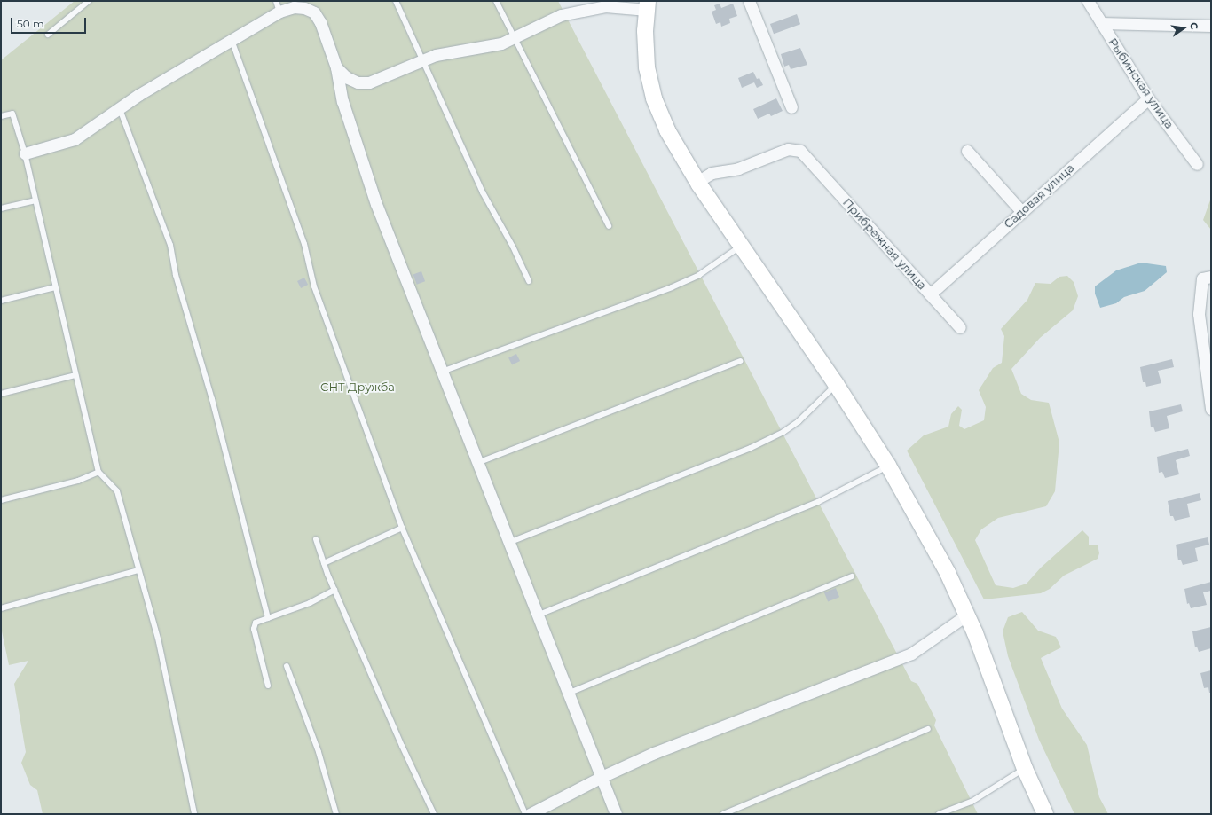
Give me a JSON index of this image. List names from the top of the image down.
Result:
{
  "streets": {
    "street": ["Рыбинская улица", "Садовая улица", "Прибрежная улица"]
  },
  "crossings": [
    ["Рыбинская улица", "Садовая улица"],
    ["Садовая улица", "Прибрежная улица"]
  ],
  "parks": ["СНТ Дружба"],
  "scale_bar": "50 m",
  "north": "right"
}
